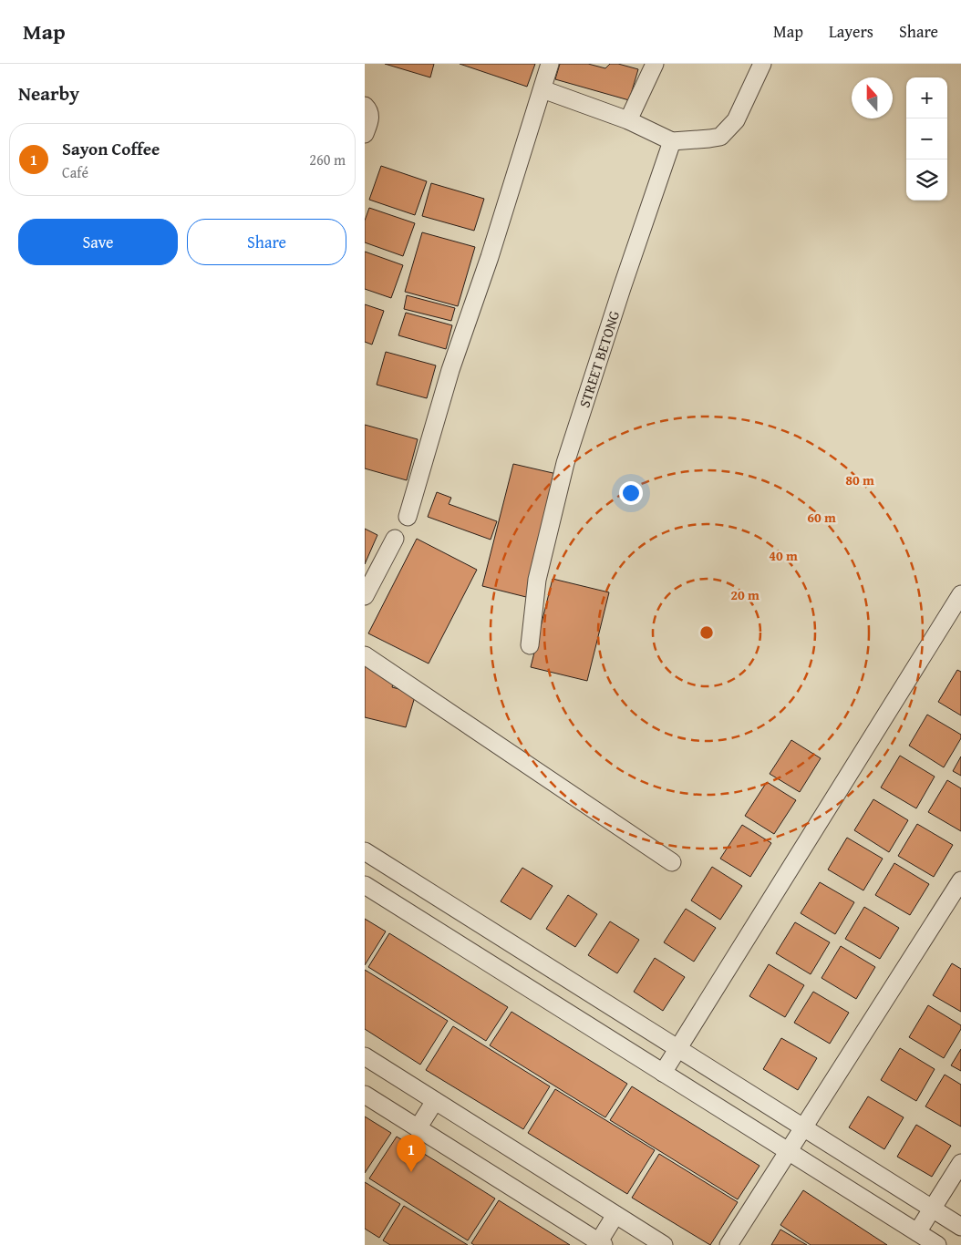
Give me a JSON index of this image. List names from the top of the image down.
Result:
{
  "streets": {
    "street": ["STREET BETONG"]
  },
  "north": "top",
  "page": {
    "header": "Map",
    "nav": ["Map", "Layers", "Share"],
    "heading": "Nearby",
    "map_buttons": ["+", "−"],
    "list": [
      {
        "mark": "1",
        "name": "Sayon Coffee",
        "note": "Café",
        "value": "260 m"
      }
    ],
    "buttons": ["Save", "Share"],
    "pins": "1"
  },
  "rings": [
    "80 m",
    "60 m",
    "40 m",
    "20 m"
  ]
}
